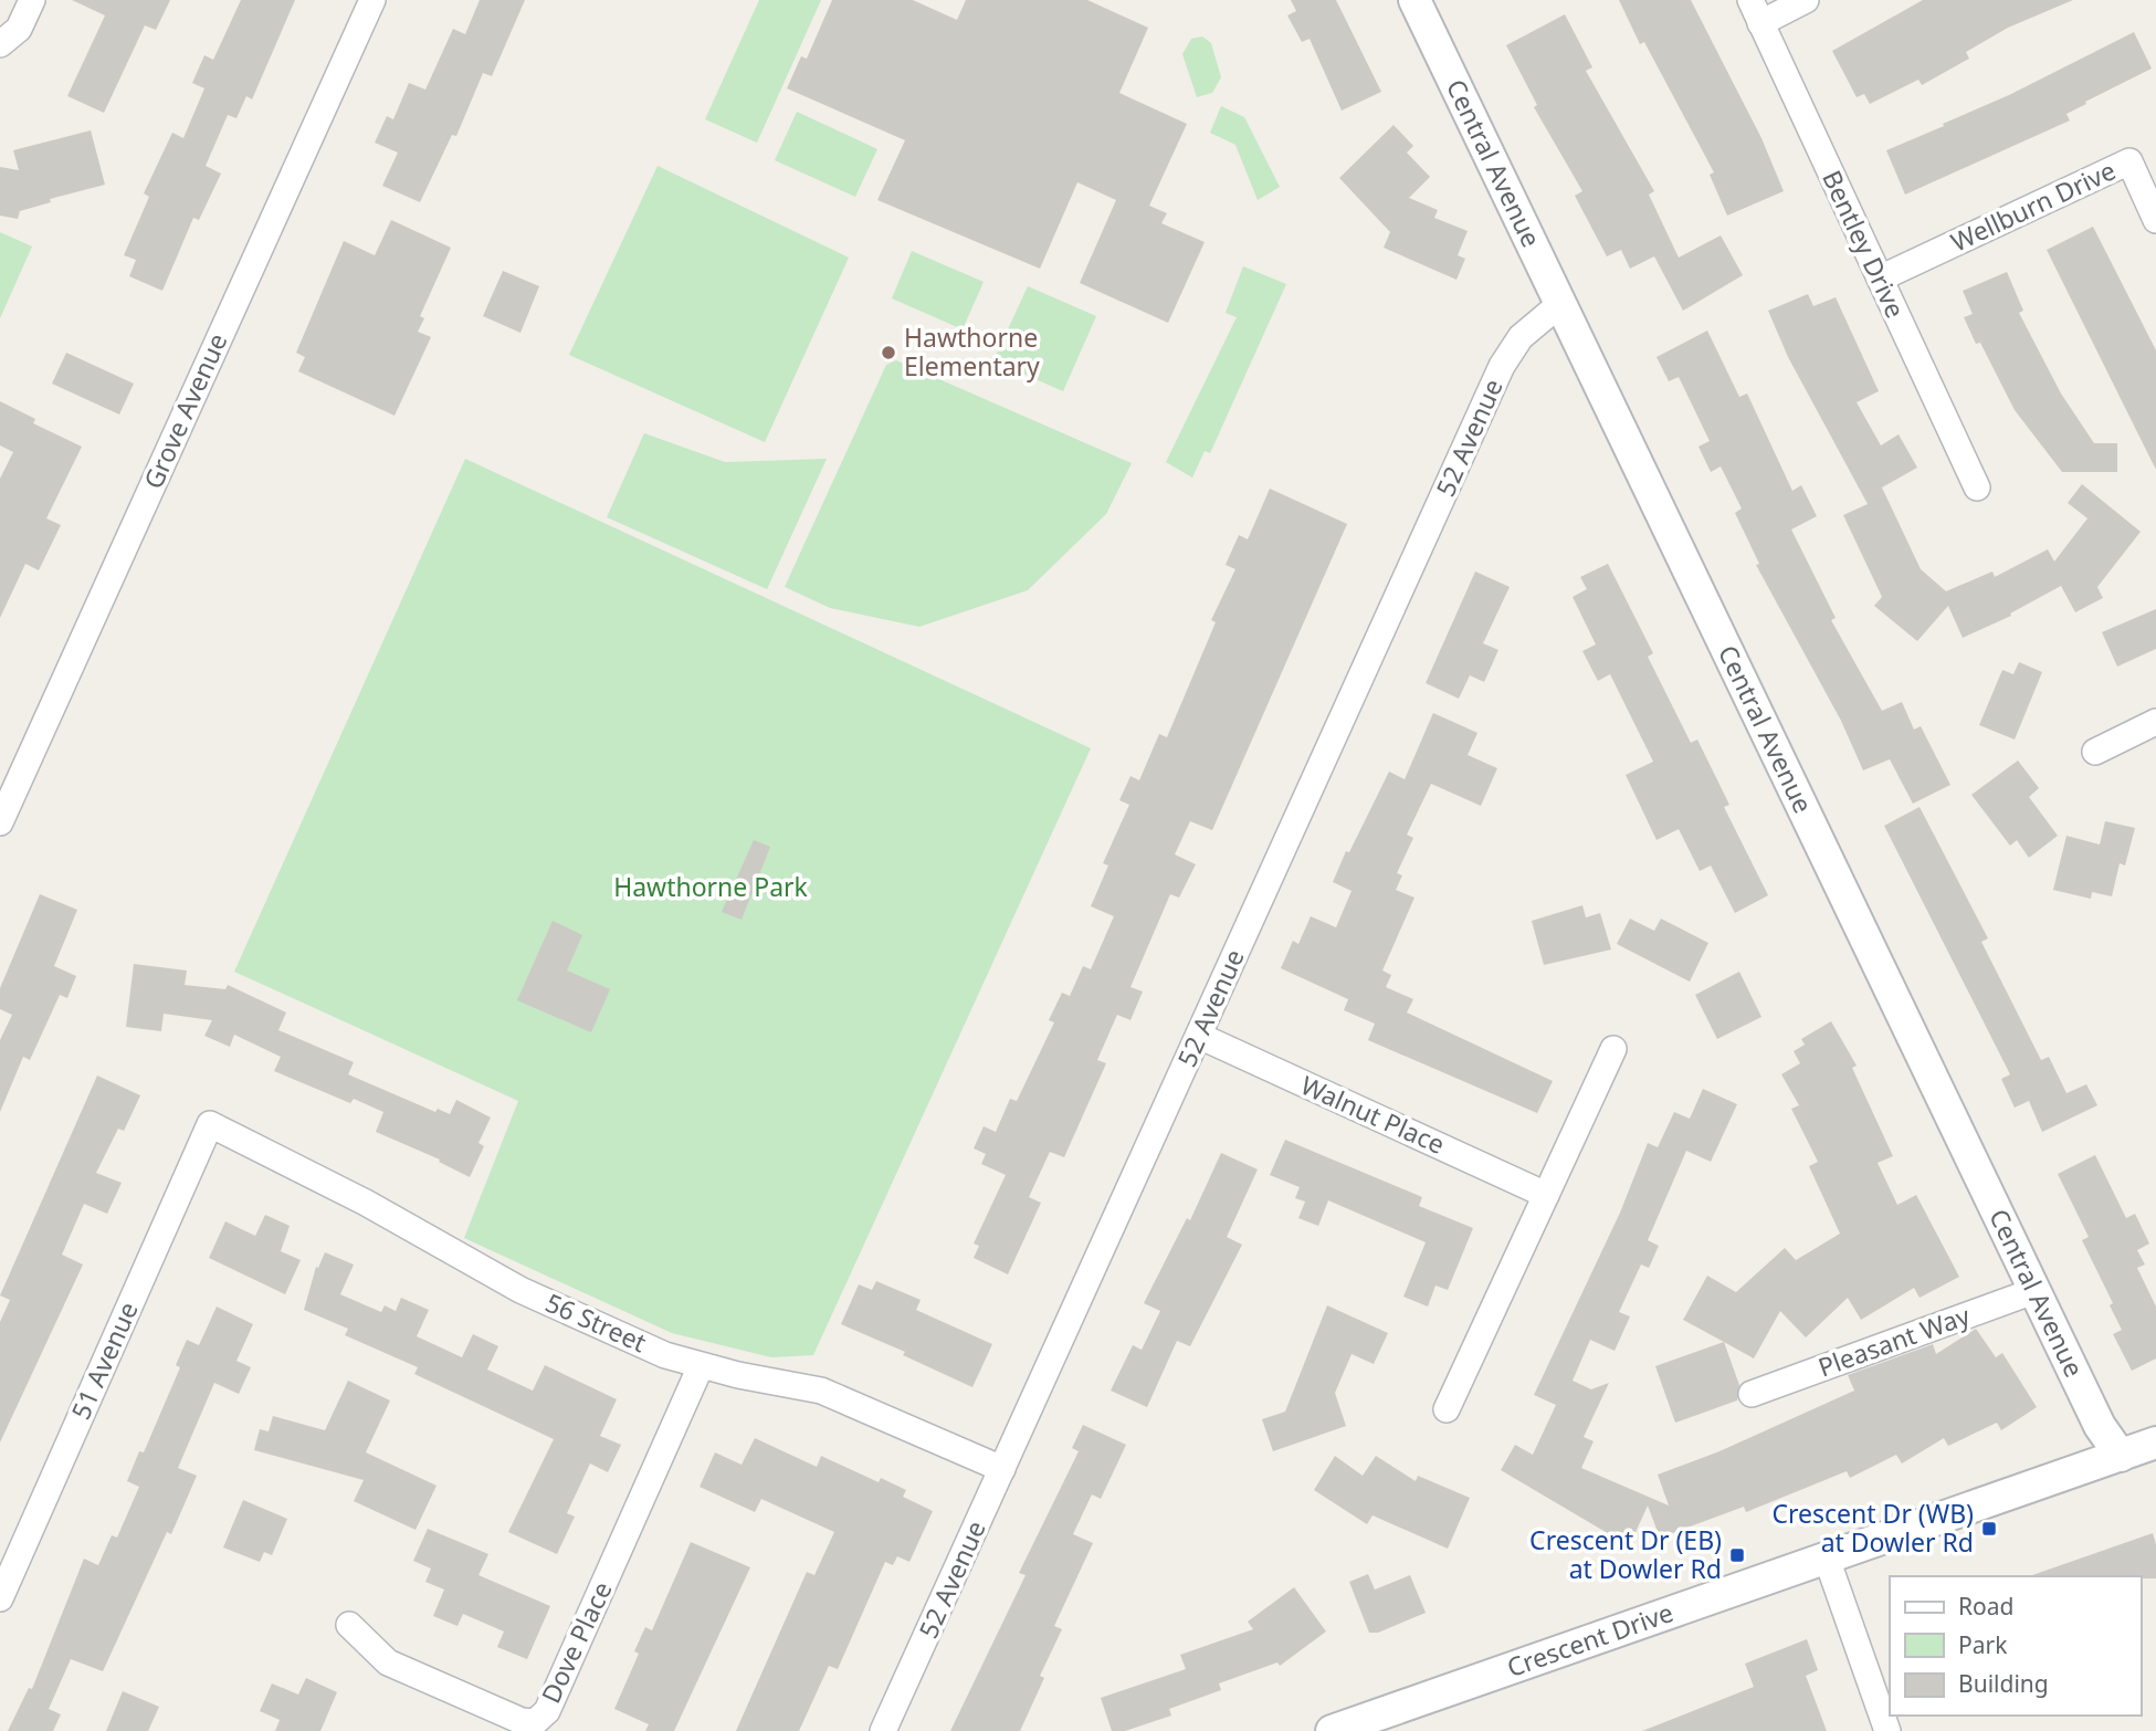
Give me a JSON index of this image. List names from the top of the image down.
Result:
{
  "streets": {
    "street": [
      "Central Avenue",
      "Wellburn Drive",
      "Bentley Drive",
      "Grove Avenue",
      "52 Avenue",
      "Walnut Place",
      "56 Street",
      "Pleasant Way",
      "51 Avenue",
      "Crescent Drive",
      "Dove Place"
    ]
  },
  "crossings": [
    ["Central Avenue", "52 Avenue"],
    ["Central Avenue", "Pleasant Way"],
    ["Central Avenue", "Crescent Drive"],
    ["Wellburn Drive", "Bentley Drive"],
    ["52 Avenue", "Walnut Place"],
    ["52 Avenue", "56 Street"],
    ["56 Street", "51 Avenue"],
    ["56 Street", "Dove Place"]
  ],
  "parks": ["Hawthorne Park"],
  "places": {
    "other": ["Hawthorne Elementary"],
    "transit": ["Crescent Dr (WB) at Dowler Rd", "Crescent Dr (EB) at Dowler Rd"]
  },
  "legend": ["Road", "Park", "Building"]
}
